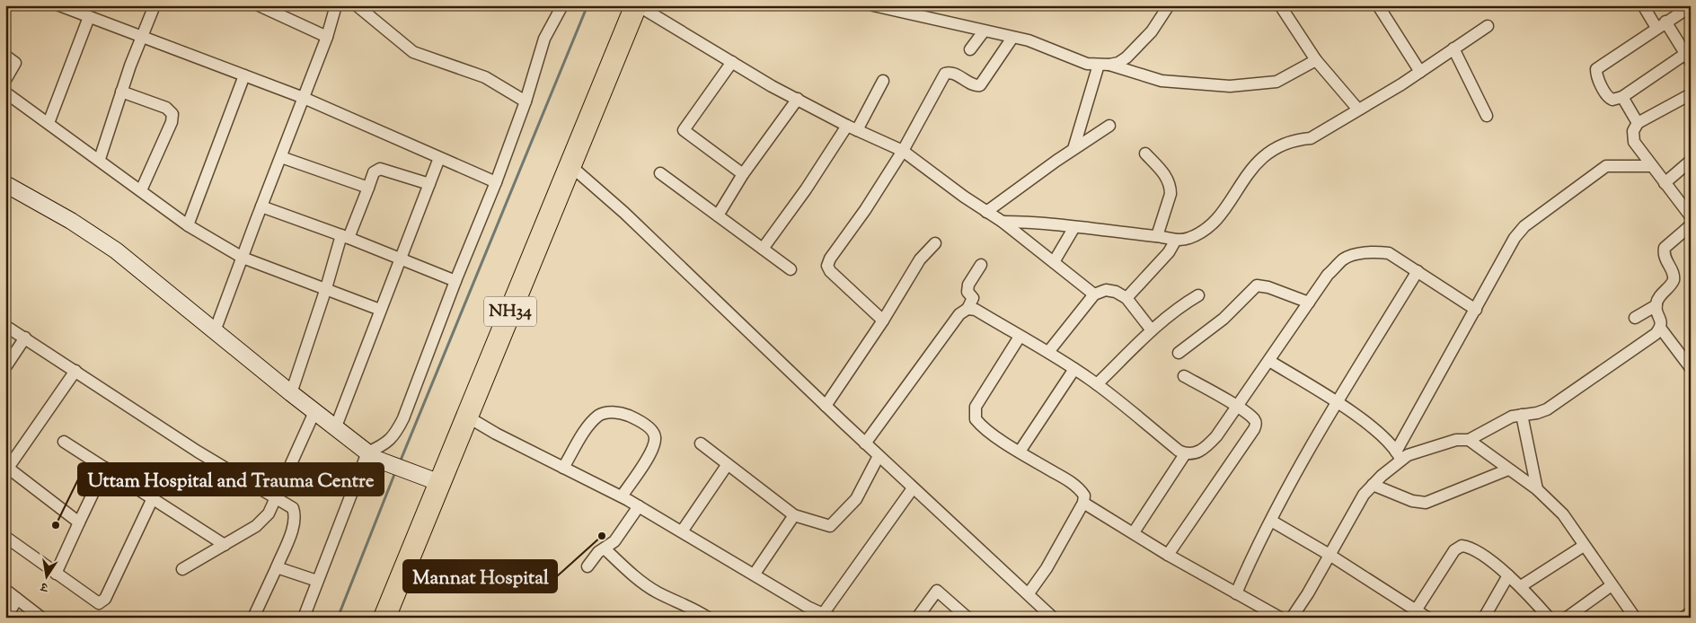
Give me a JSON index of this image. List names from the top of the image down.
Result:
{
  "streets": {
    "highway": ["NH34"]
  },
  "places": ["Uttam Hospital and Trauma Centre", "Mannat Hospital"],
  "north": "bottom"
}
